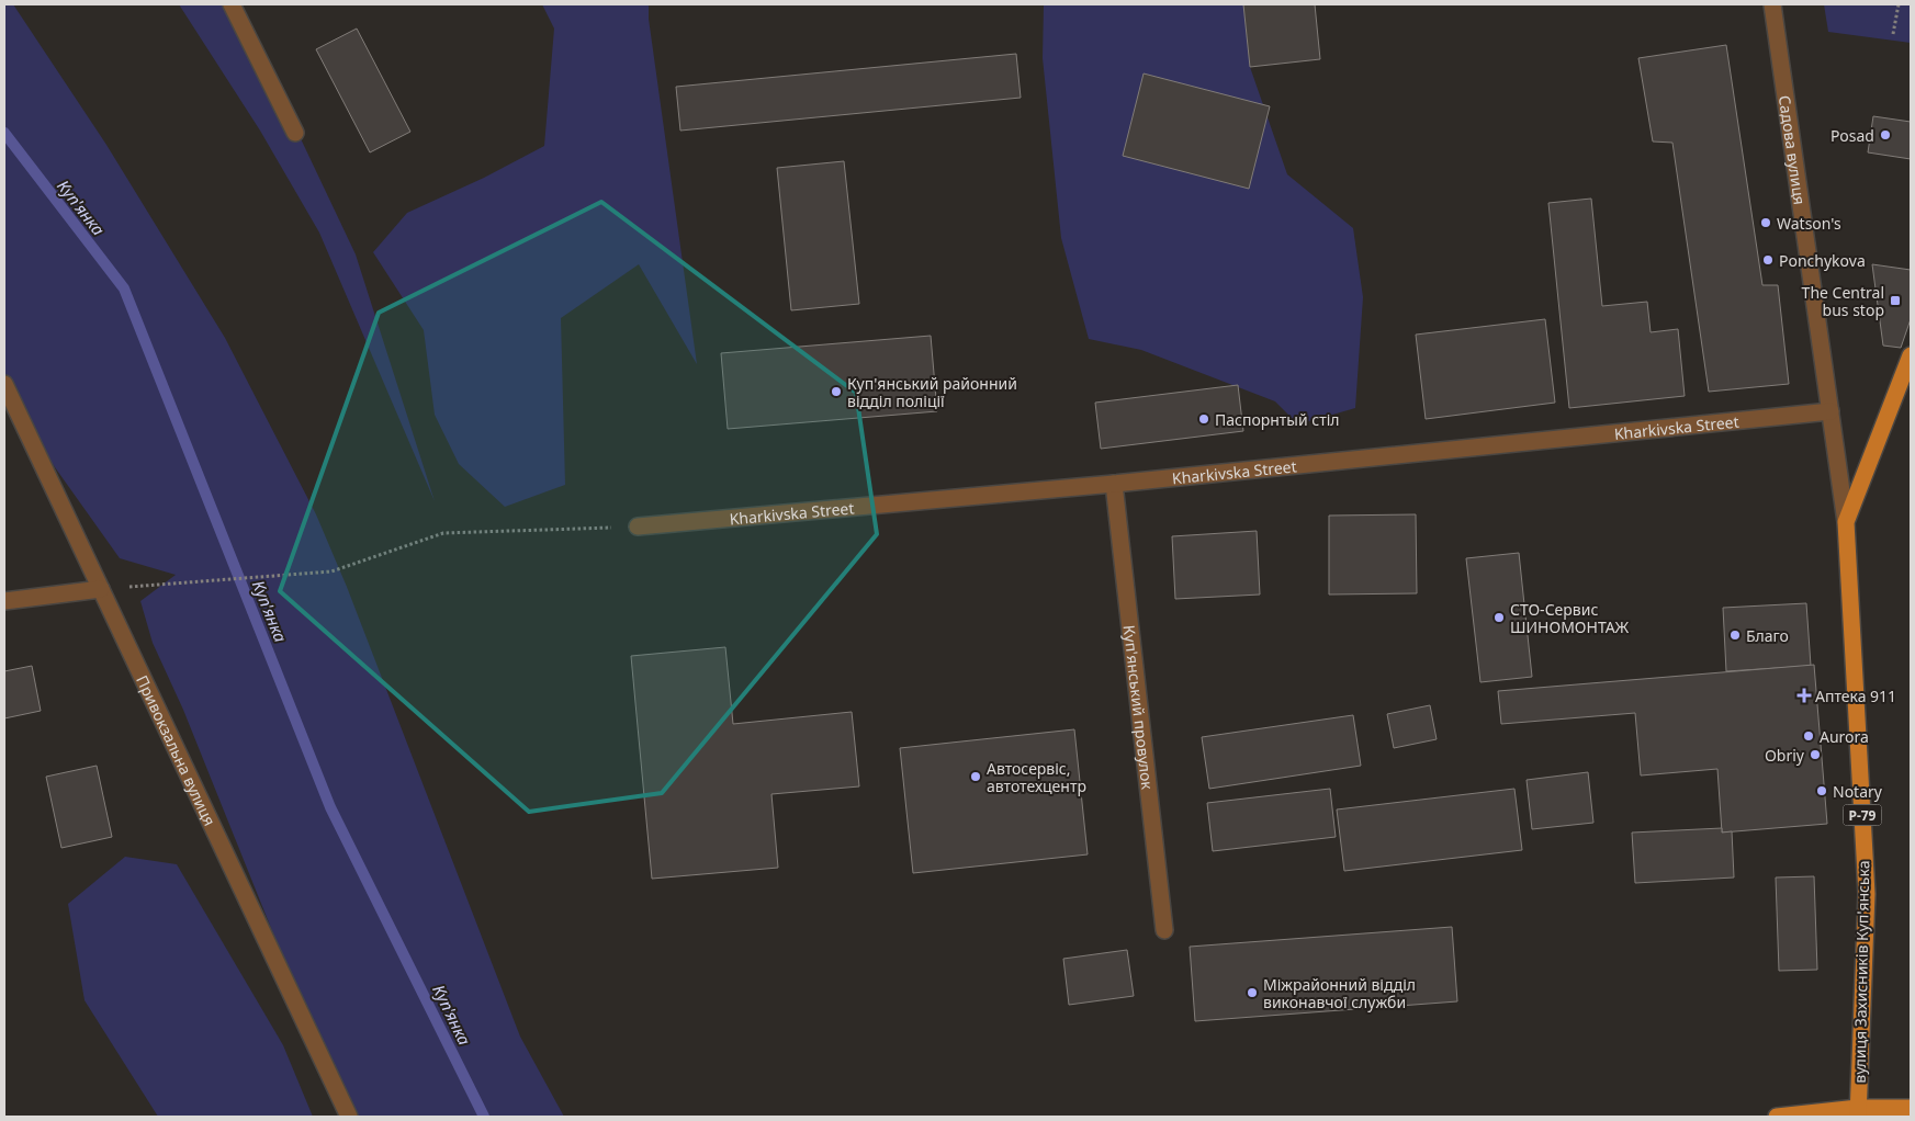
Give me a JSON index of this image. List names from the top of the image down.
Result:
{
  "streets": {
    "main road": ["Р-79", "вулиця Захисників Куп'янська"],
    "street": [
      "Садова вулиця",
      "Kharkivska Street",
      "Куп'янський провулок",
      "Привокзальна вулиця"
    ]
  },
  "crossings": [
    ["Садова вулиця", "Kharkivska Street"],
    ["Садова вулиця", "вулиця Захисників Куп'янська"],
    ["Kharkivska Street", "Куп'янський провулок"]
  ],
  "water": ["Куп'янка"],
  "places": {
    "other": [
      "Posad",
      "Watson's",
      "Ponchykova",
      "Куп'янський районний відділ поліції",
      "Паспорнтый стіл",
      "СТО-Сервис ШИНОМОНТАЖ",
      "Благо",
      "Aurora",
      "Obriy",
      "Автосервіс, автотехцентр",
      "Notary",
      "Міжрайонний відділ виконавчої служби"
    ],
    "transit": ["The Central bus stop"],
    "health": ["Аптека 911"]
  }
}
